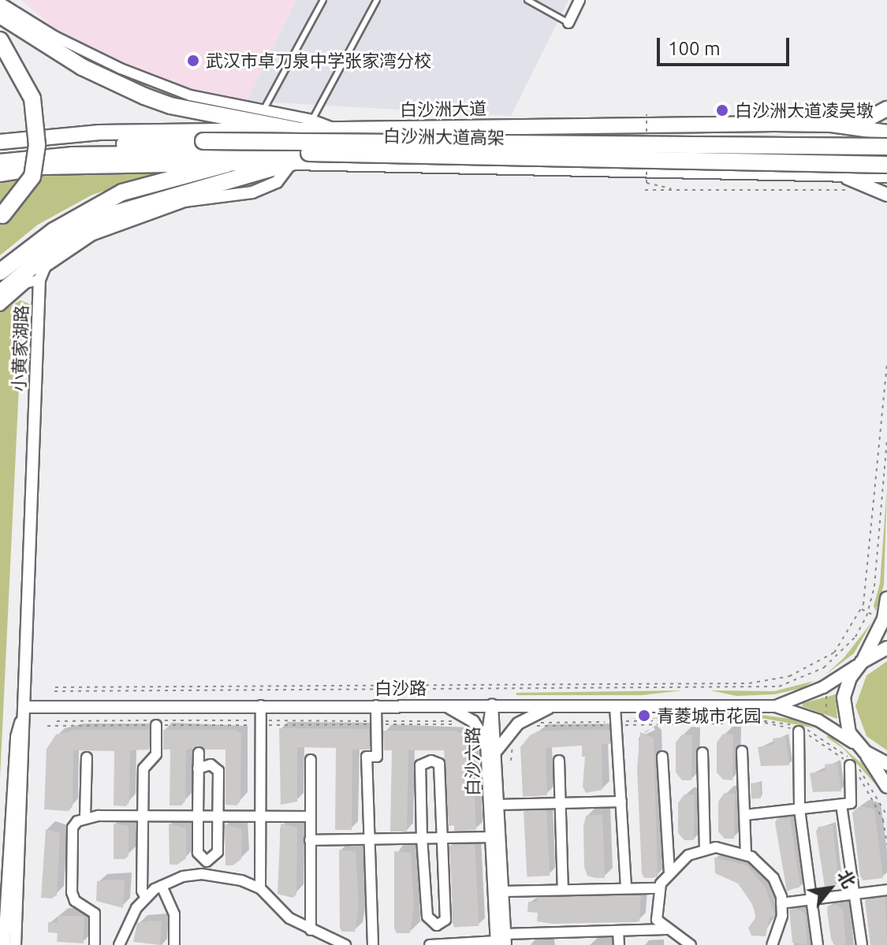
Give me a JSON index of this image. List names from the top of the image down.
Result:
{
  "streets": {
    "highway": ["白沙洲大道高架"],
    "main road": ["白沙洲大道"],
    "street": ["小黄家湖路", "白沙路", "白沙六路"]
  },
  "crossings": [
    ["小黄家湖路", "白沙路"],
    ["白沙路", "白沙六路"]
  ],
  "places": ["武汉市卓刀泉中学张家湾分校", "白沙洲大道凌吴墩", "青菱城市花园"],
  "scale_bar": "100 m",
  "north": "top right"
}
